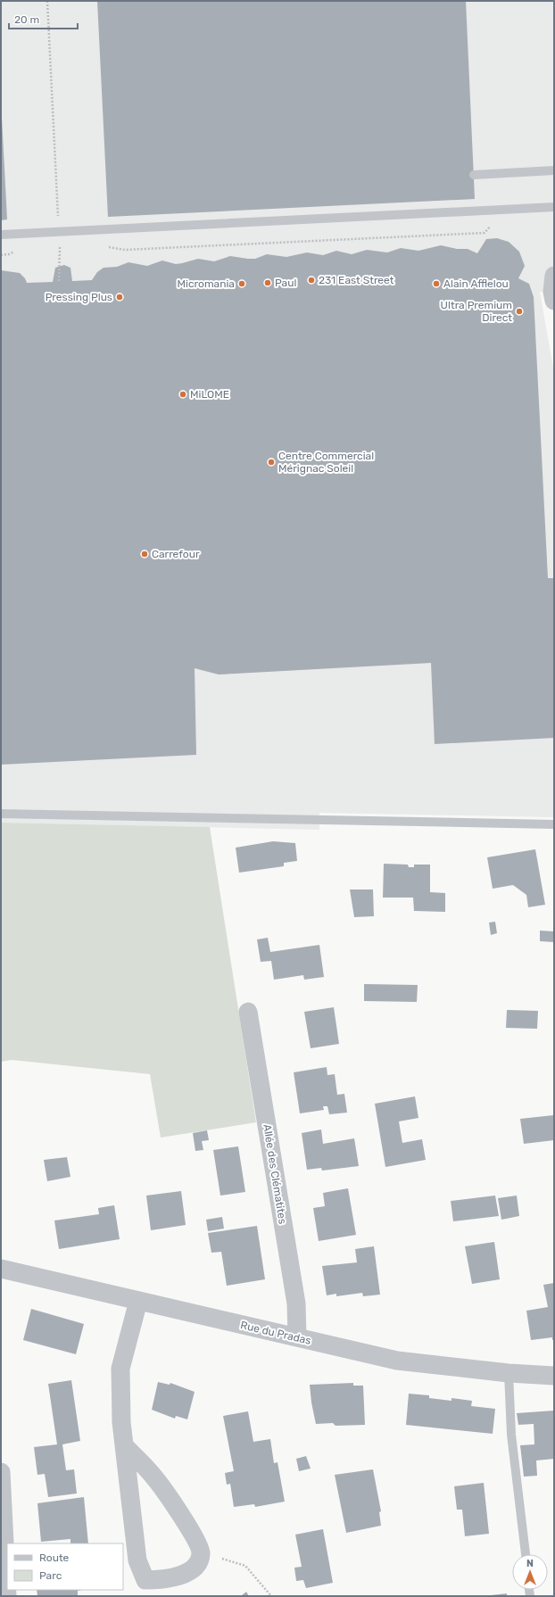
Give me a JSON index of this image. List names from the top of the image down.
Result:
{
  "streets": {
    "street": ["Allée des Clématites", "Rue du Pradas"]
  },
  "crossings": [
    ["Allée des Clématites", "Rue du Pradas"]
  ],
  "places": [
    "231 East Street",
    "Paul",
    "Micromania",
    "Alain Afflelou",
    "Pressing Plus",
    "Ultra Premium Direct",
    "MiLOME",
    "Centre Commercial Mérignac Soleil",
    "Carrefour"
  ],
  "legend": ["Route", "Parc"],
  "scale_bar": "20 m",
  "north": "top"
}
